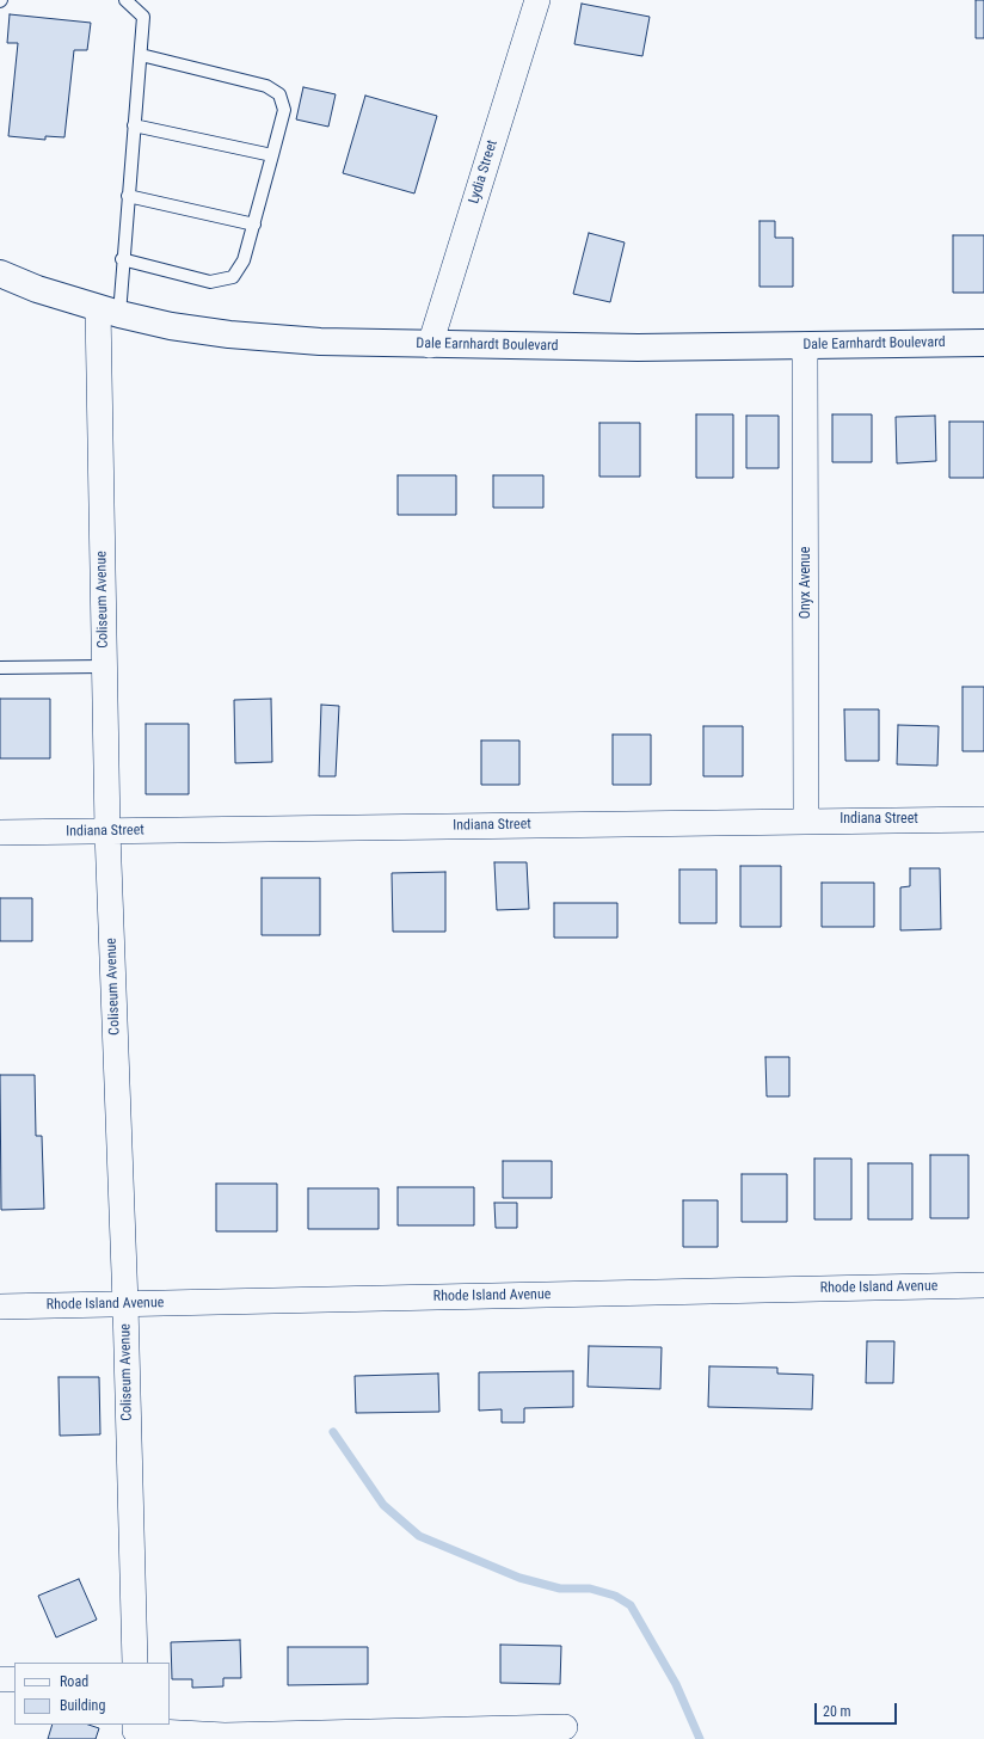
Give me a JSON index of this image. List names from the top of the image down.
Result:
{
  "streets": {
    "main road": ["Dale Earnhardt Boulevard"],
    "street": [
      "Lydia Street",
      "Onyx Avenue",
      "Coliseum Avenue",
      "Indiana Street",
      "Rhode Island Avenue"
    ]
  },
  "crossings": [
    ["Lydia Street", "Dale Earnhardt Boulevard"],
    ["Dale Earnhardt Boulevard", "Onyx Avenue"],
    ["Dale Earnhardt Boulevard", "Coliseum Avenue"],
    ["Onyx Avenue", "Indiana Street"],
    ["Coliseum Avenue", "Indiana Street"],
    ["Coliseum Avenue", "Rhode Island Avenue"]
  ],
  "legend": ["Road", "Building"],
  "scale_bar": "20 m"
}
